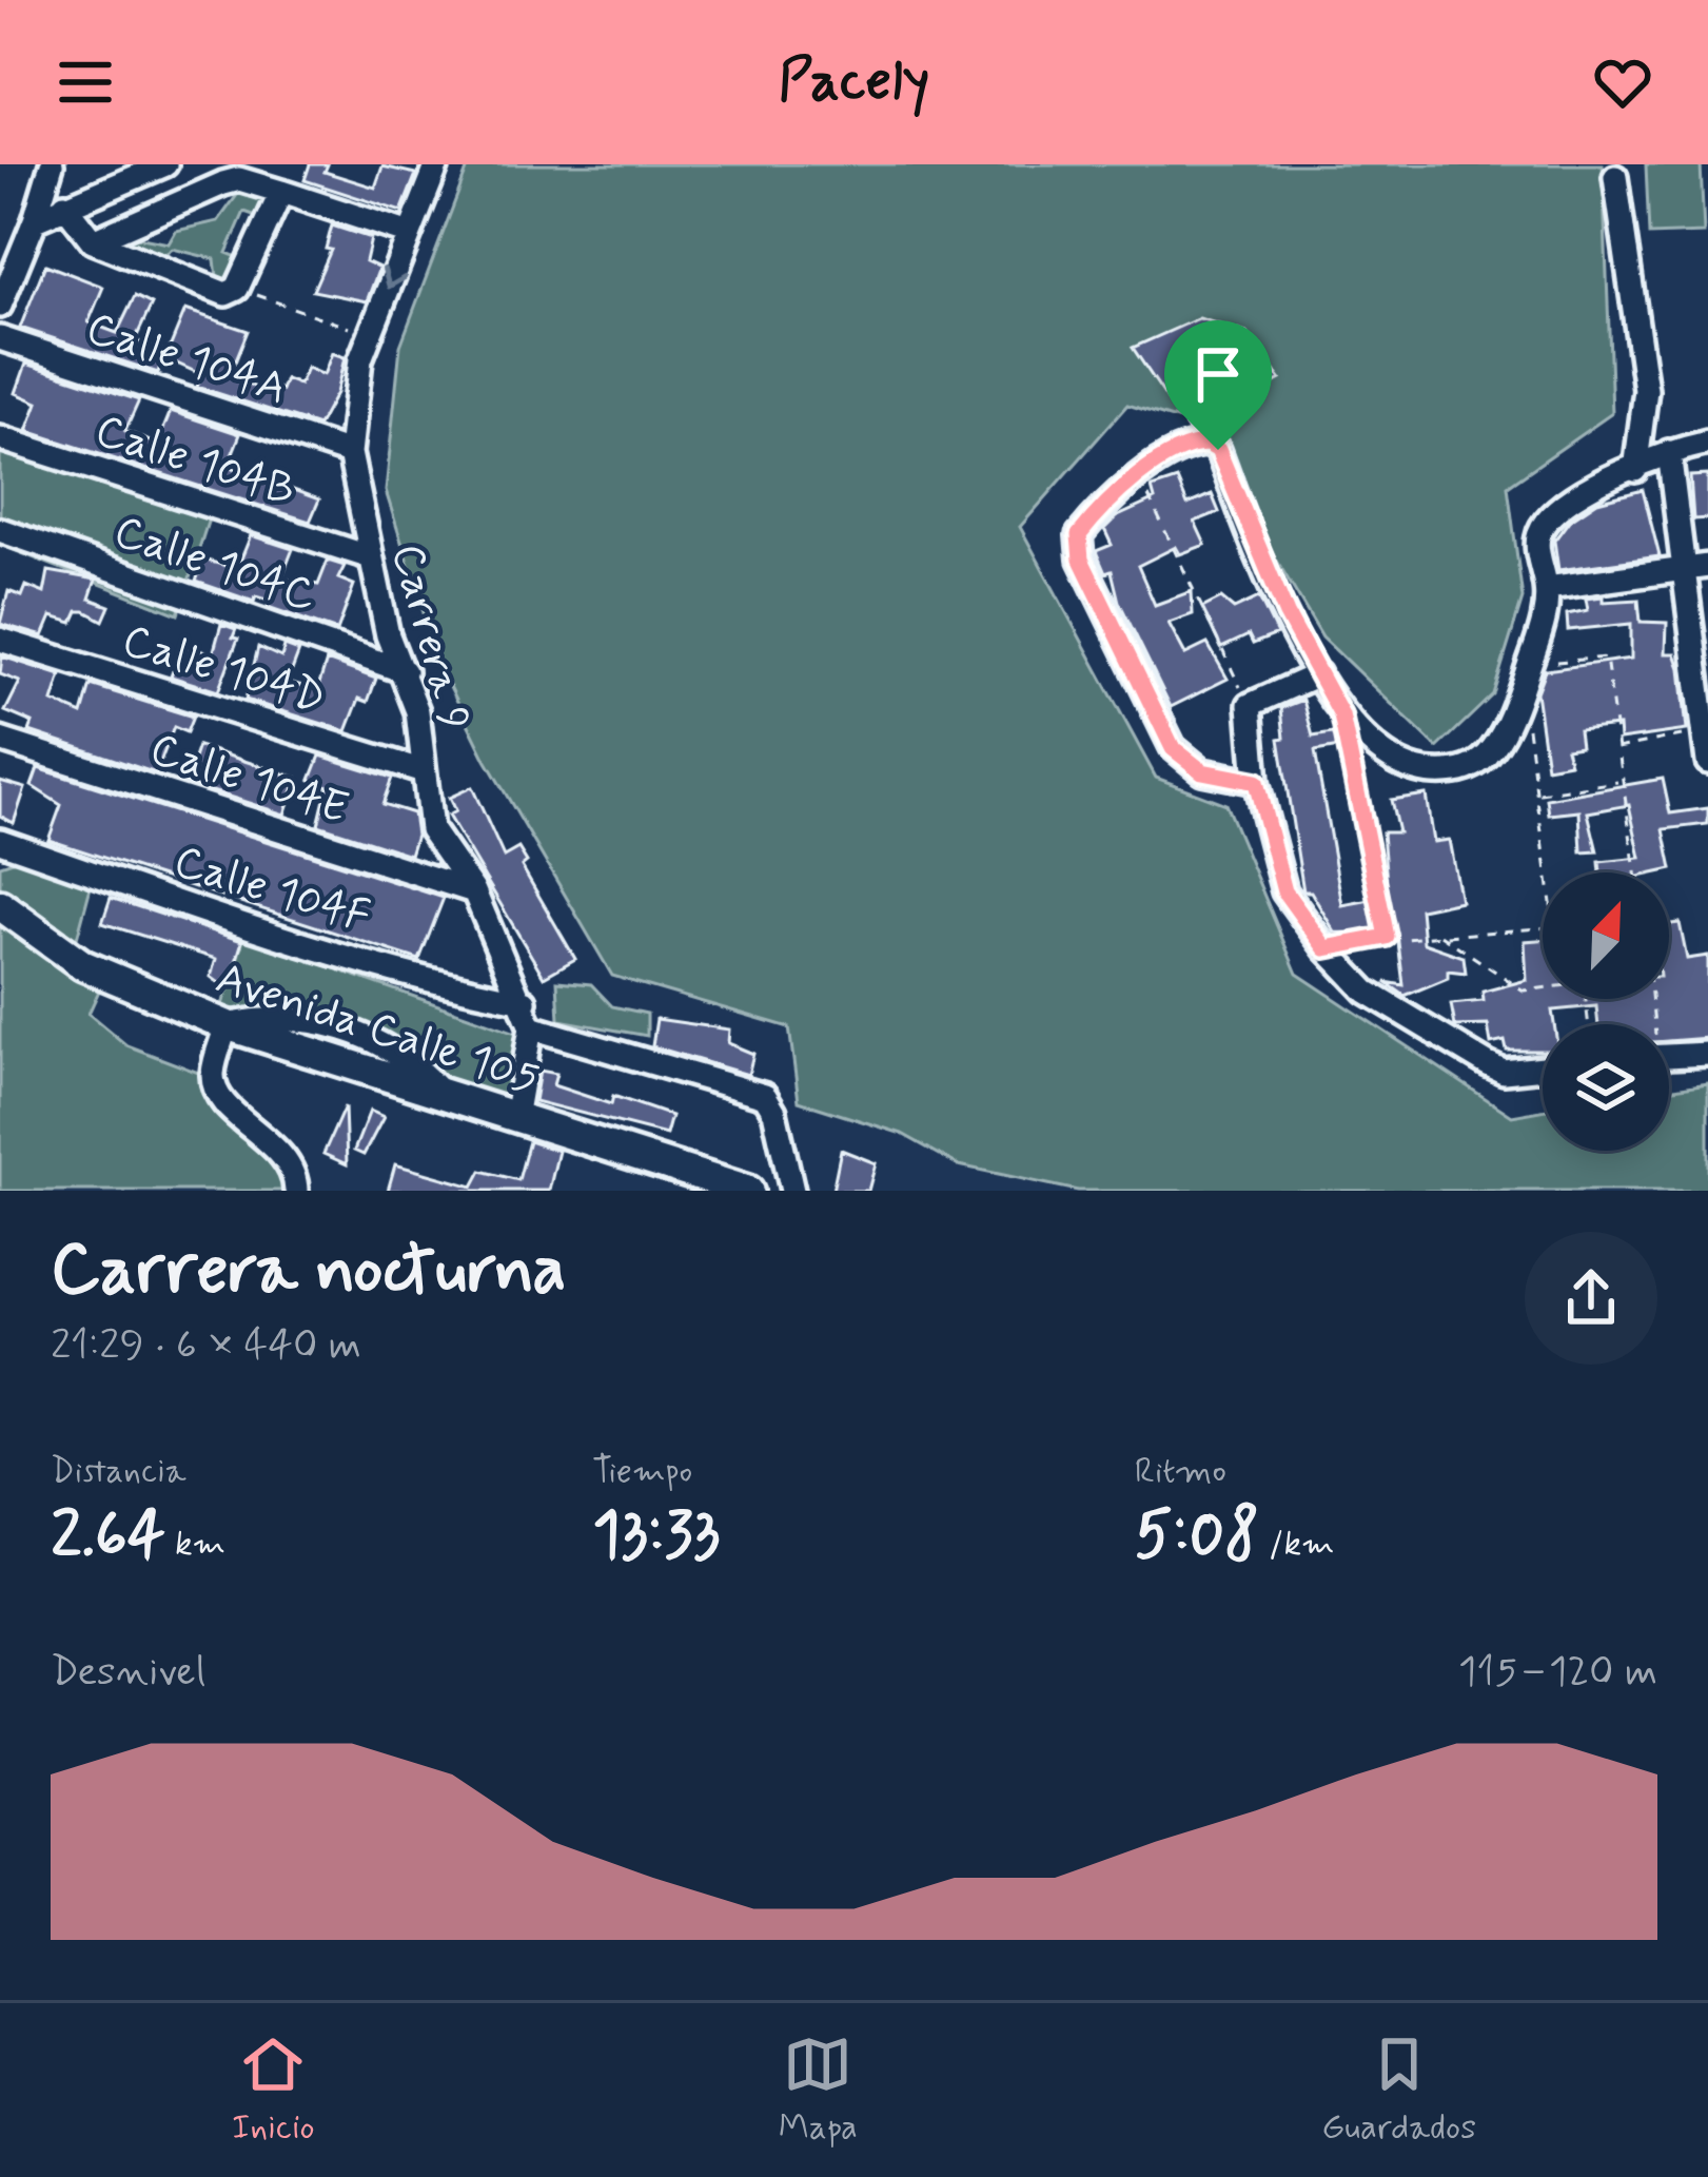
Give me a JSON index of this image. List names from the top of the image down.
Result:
{
  "streets": {
    "main road": ["Avenida Calle 105"],
    "street": [
      "Calle 104A",
      "Calle 104B",
      "Calle 104C",
      "Carrera 9",
      "Calle 104D",
      "Calle 104E",
      "Calle 104F"
    ]
  },
  "crossings": [
    ["Calle 104A", "Carrera 9"],
    ["Calle 104B", "Carrera 9"],
    ["Calle 104C", "Carrera 9"],
    ["Carrera 9", "Calle 104D"],
    ["Carrera 9", "Calle 104E"],
    ["Carrera 9", "Calle 104F"],
    ["Carrera 9", "Avenida Calle 105"]
  ],
  "north": "top right",
  "page": {
    "header": "Pacely",
    "heading": ["Carrera nocturna", "21:29 · 6 × 440 m"],
    "stats": [
      ["Distancia", "2.64 km"],
      ["Tiempo", "13:33"],
      ["Ritmo", "5:08 /km"]
    ],
    "chart": ["Desnivel", "115–120 m"],
    "tabs": ["Inicio", "Mapa", "Guardados"]
  }
}
